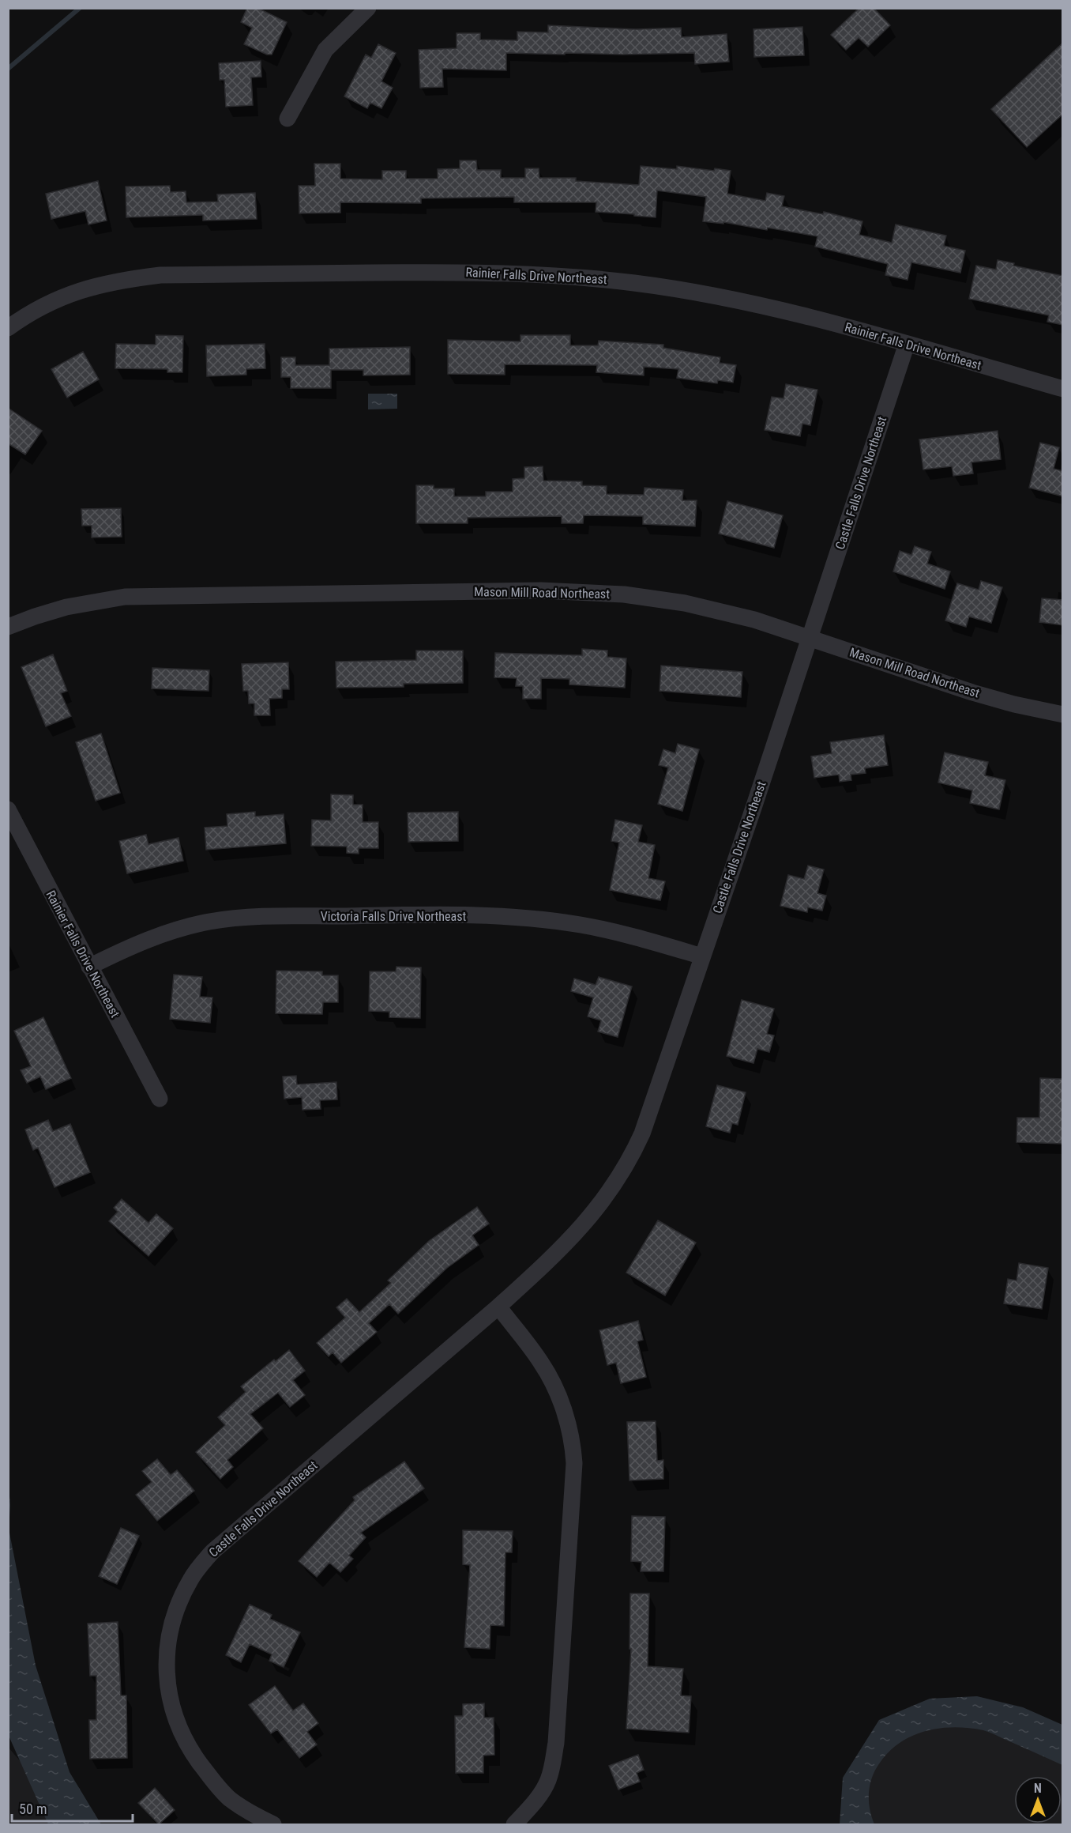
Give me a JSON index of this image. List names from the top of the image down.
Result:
{
  "streets": {
    "street": [
      "Rainier Falls Drive Northeast",
      "Castle Falls Drive Northeast",
      "Mason Mill Road Northeast",
      "Victoria Falls Drive Northeast"
    ]
  },
  "crossings": [
    ["Rainier Falls Drive Northeast", "Castle Falls Drive Northeast"],
    ["Rainier Falls Drive Northeast", "Victoria Falls Drive Northeast"],
    ["Castle Falls Drive Northeast", "Mason Mill Road Northeast"],
    ["Castle Falls Drive Northeast", "Victoria Falls Drive Northeast"]
  ],
  "scale_bar": "50 m",
  "north": "top"
}
